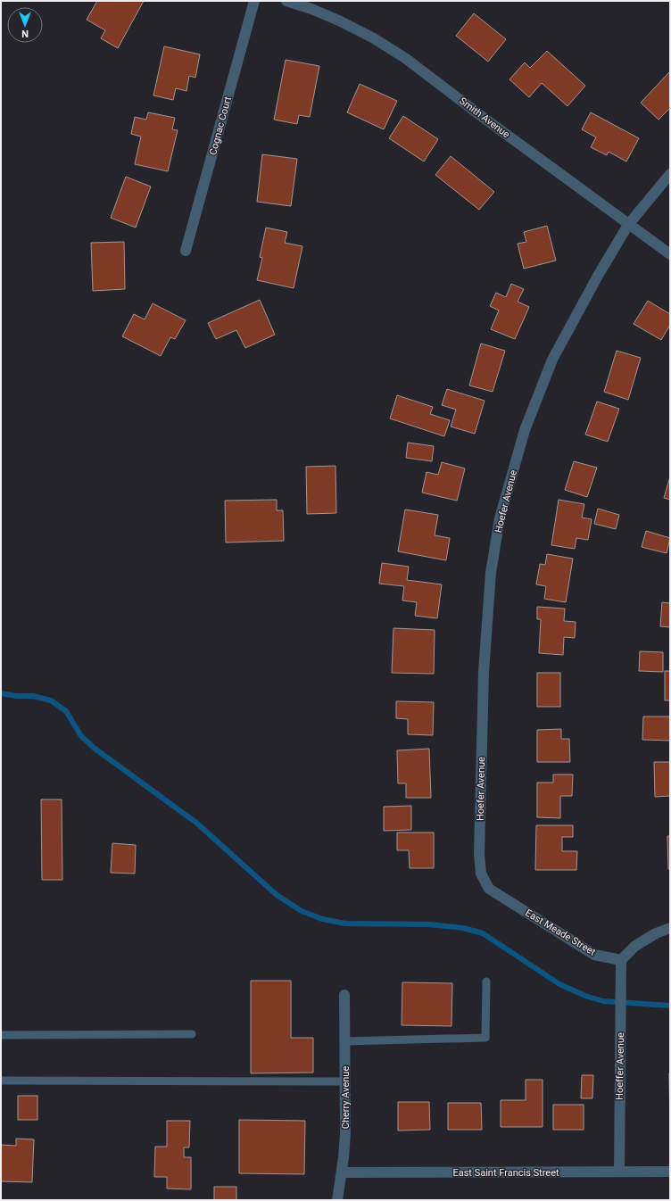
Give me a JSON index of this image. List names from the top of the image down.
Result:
{
  "streets": {
    "street": [
      "Smith Avenue",
      "Cognac Court",
      "Hoefer Avenue",
      "East Meade Street",
      "Hoeffer Avenue",
      "Cherry Avenue",
      "East Saint Francis Street"
    ]
  },
  "crossings": [
    ["Smith Avenue", "Hoefer Avenue"],
    ["Hoefer Avenue", "East Meade Street"],
    ["East Meade Street", "Hoeffer Avenue"],
    ["Hoeffer Avenue", "East Saint Francis Street"],
    ["Cherry Avenue", "East Saint Francis Street"]
  ],
  "north": "bottom"
}
